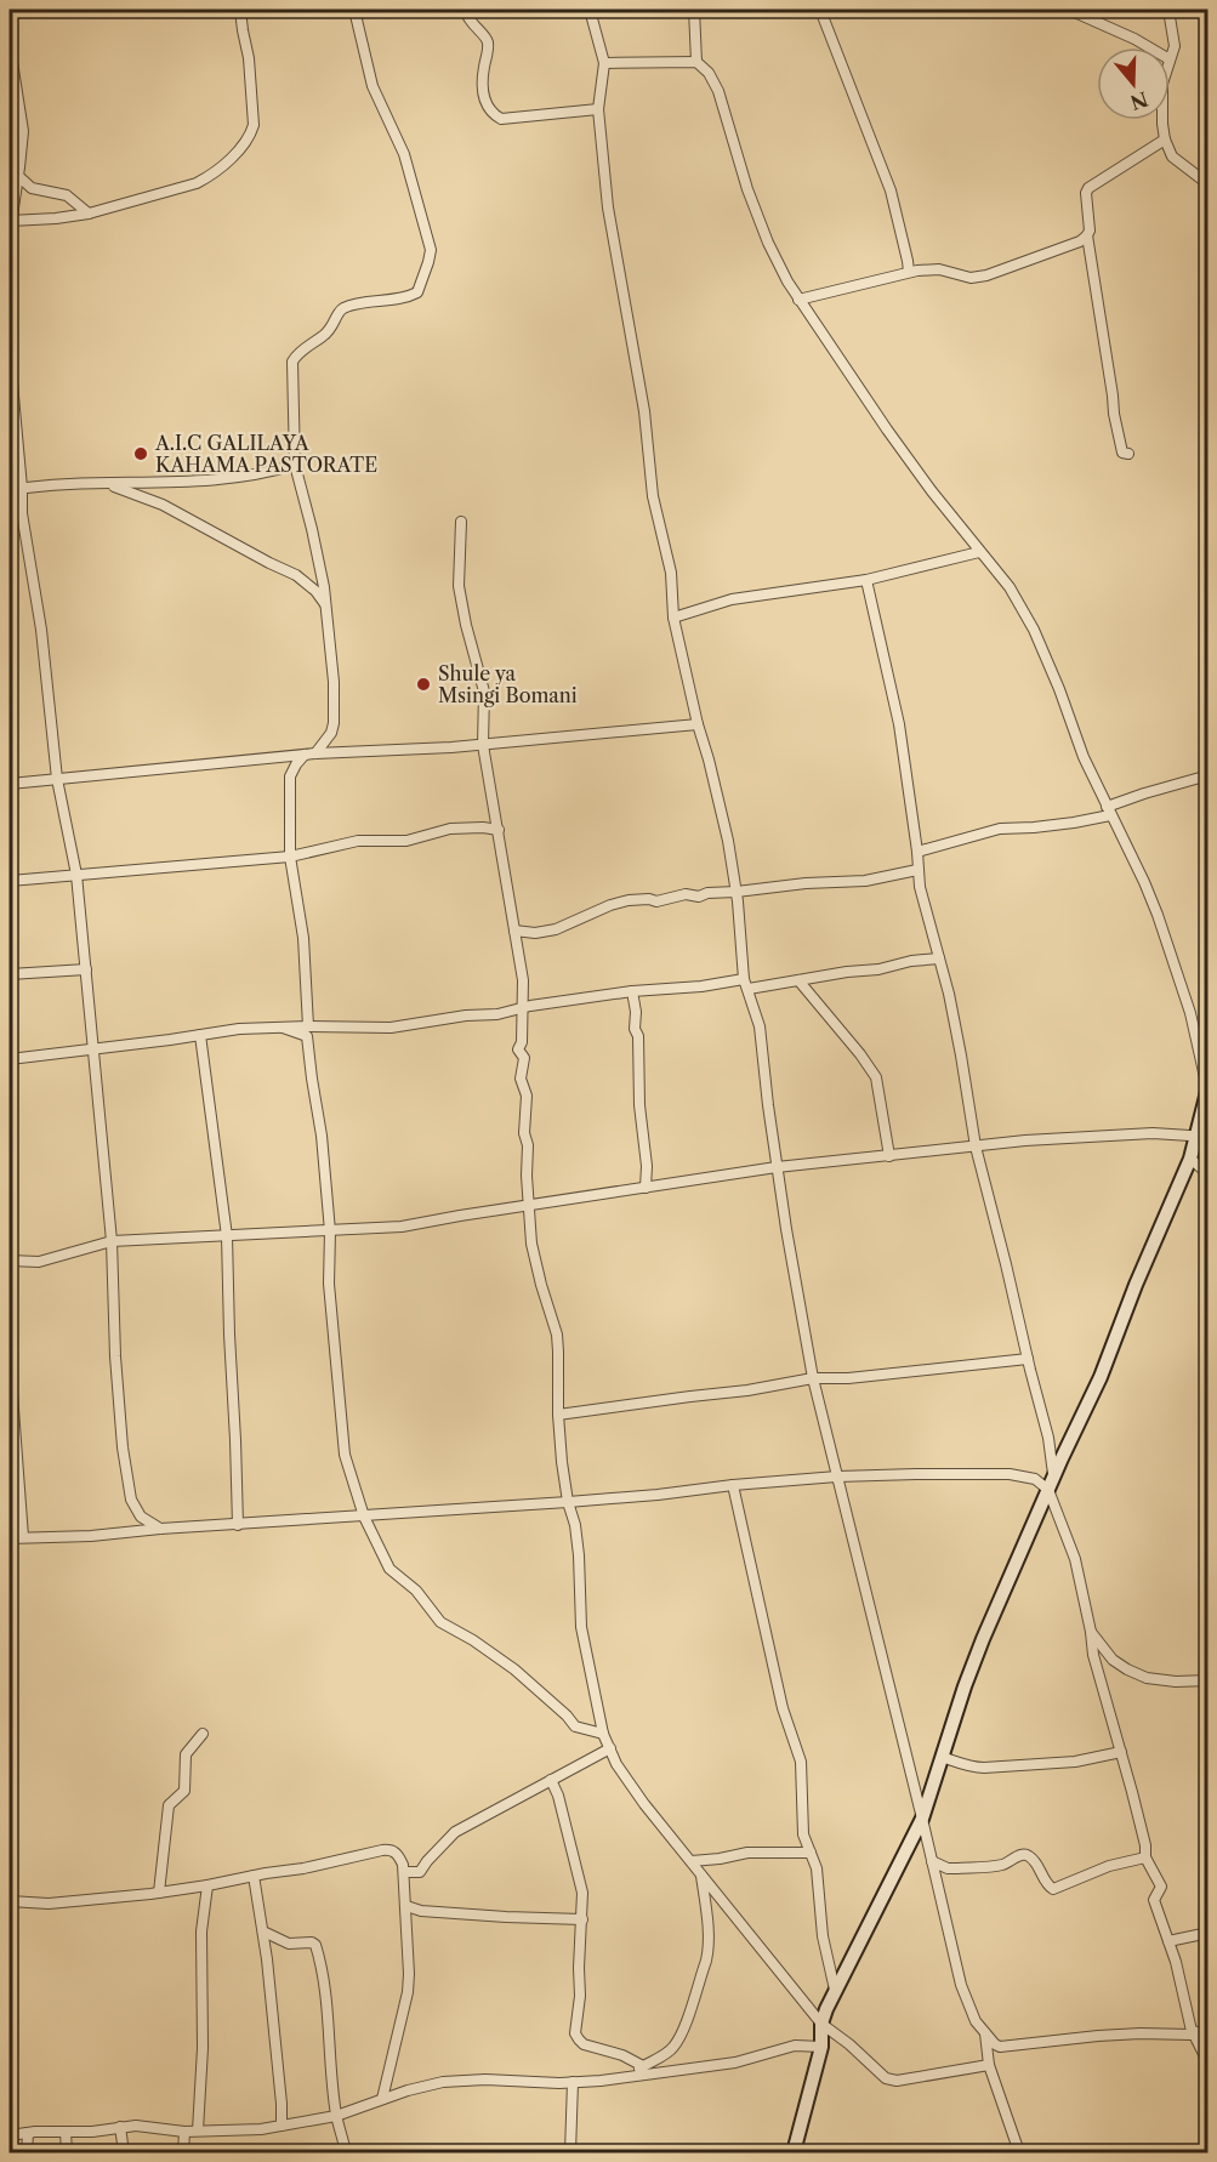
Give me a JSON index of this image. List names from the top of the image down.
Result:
{
  "places": ["A.I.C GALILAYA KAHAMA PASTORATE", "Shule ya Msingi Bomani"],
  "north": "bottom"
}
